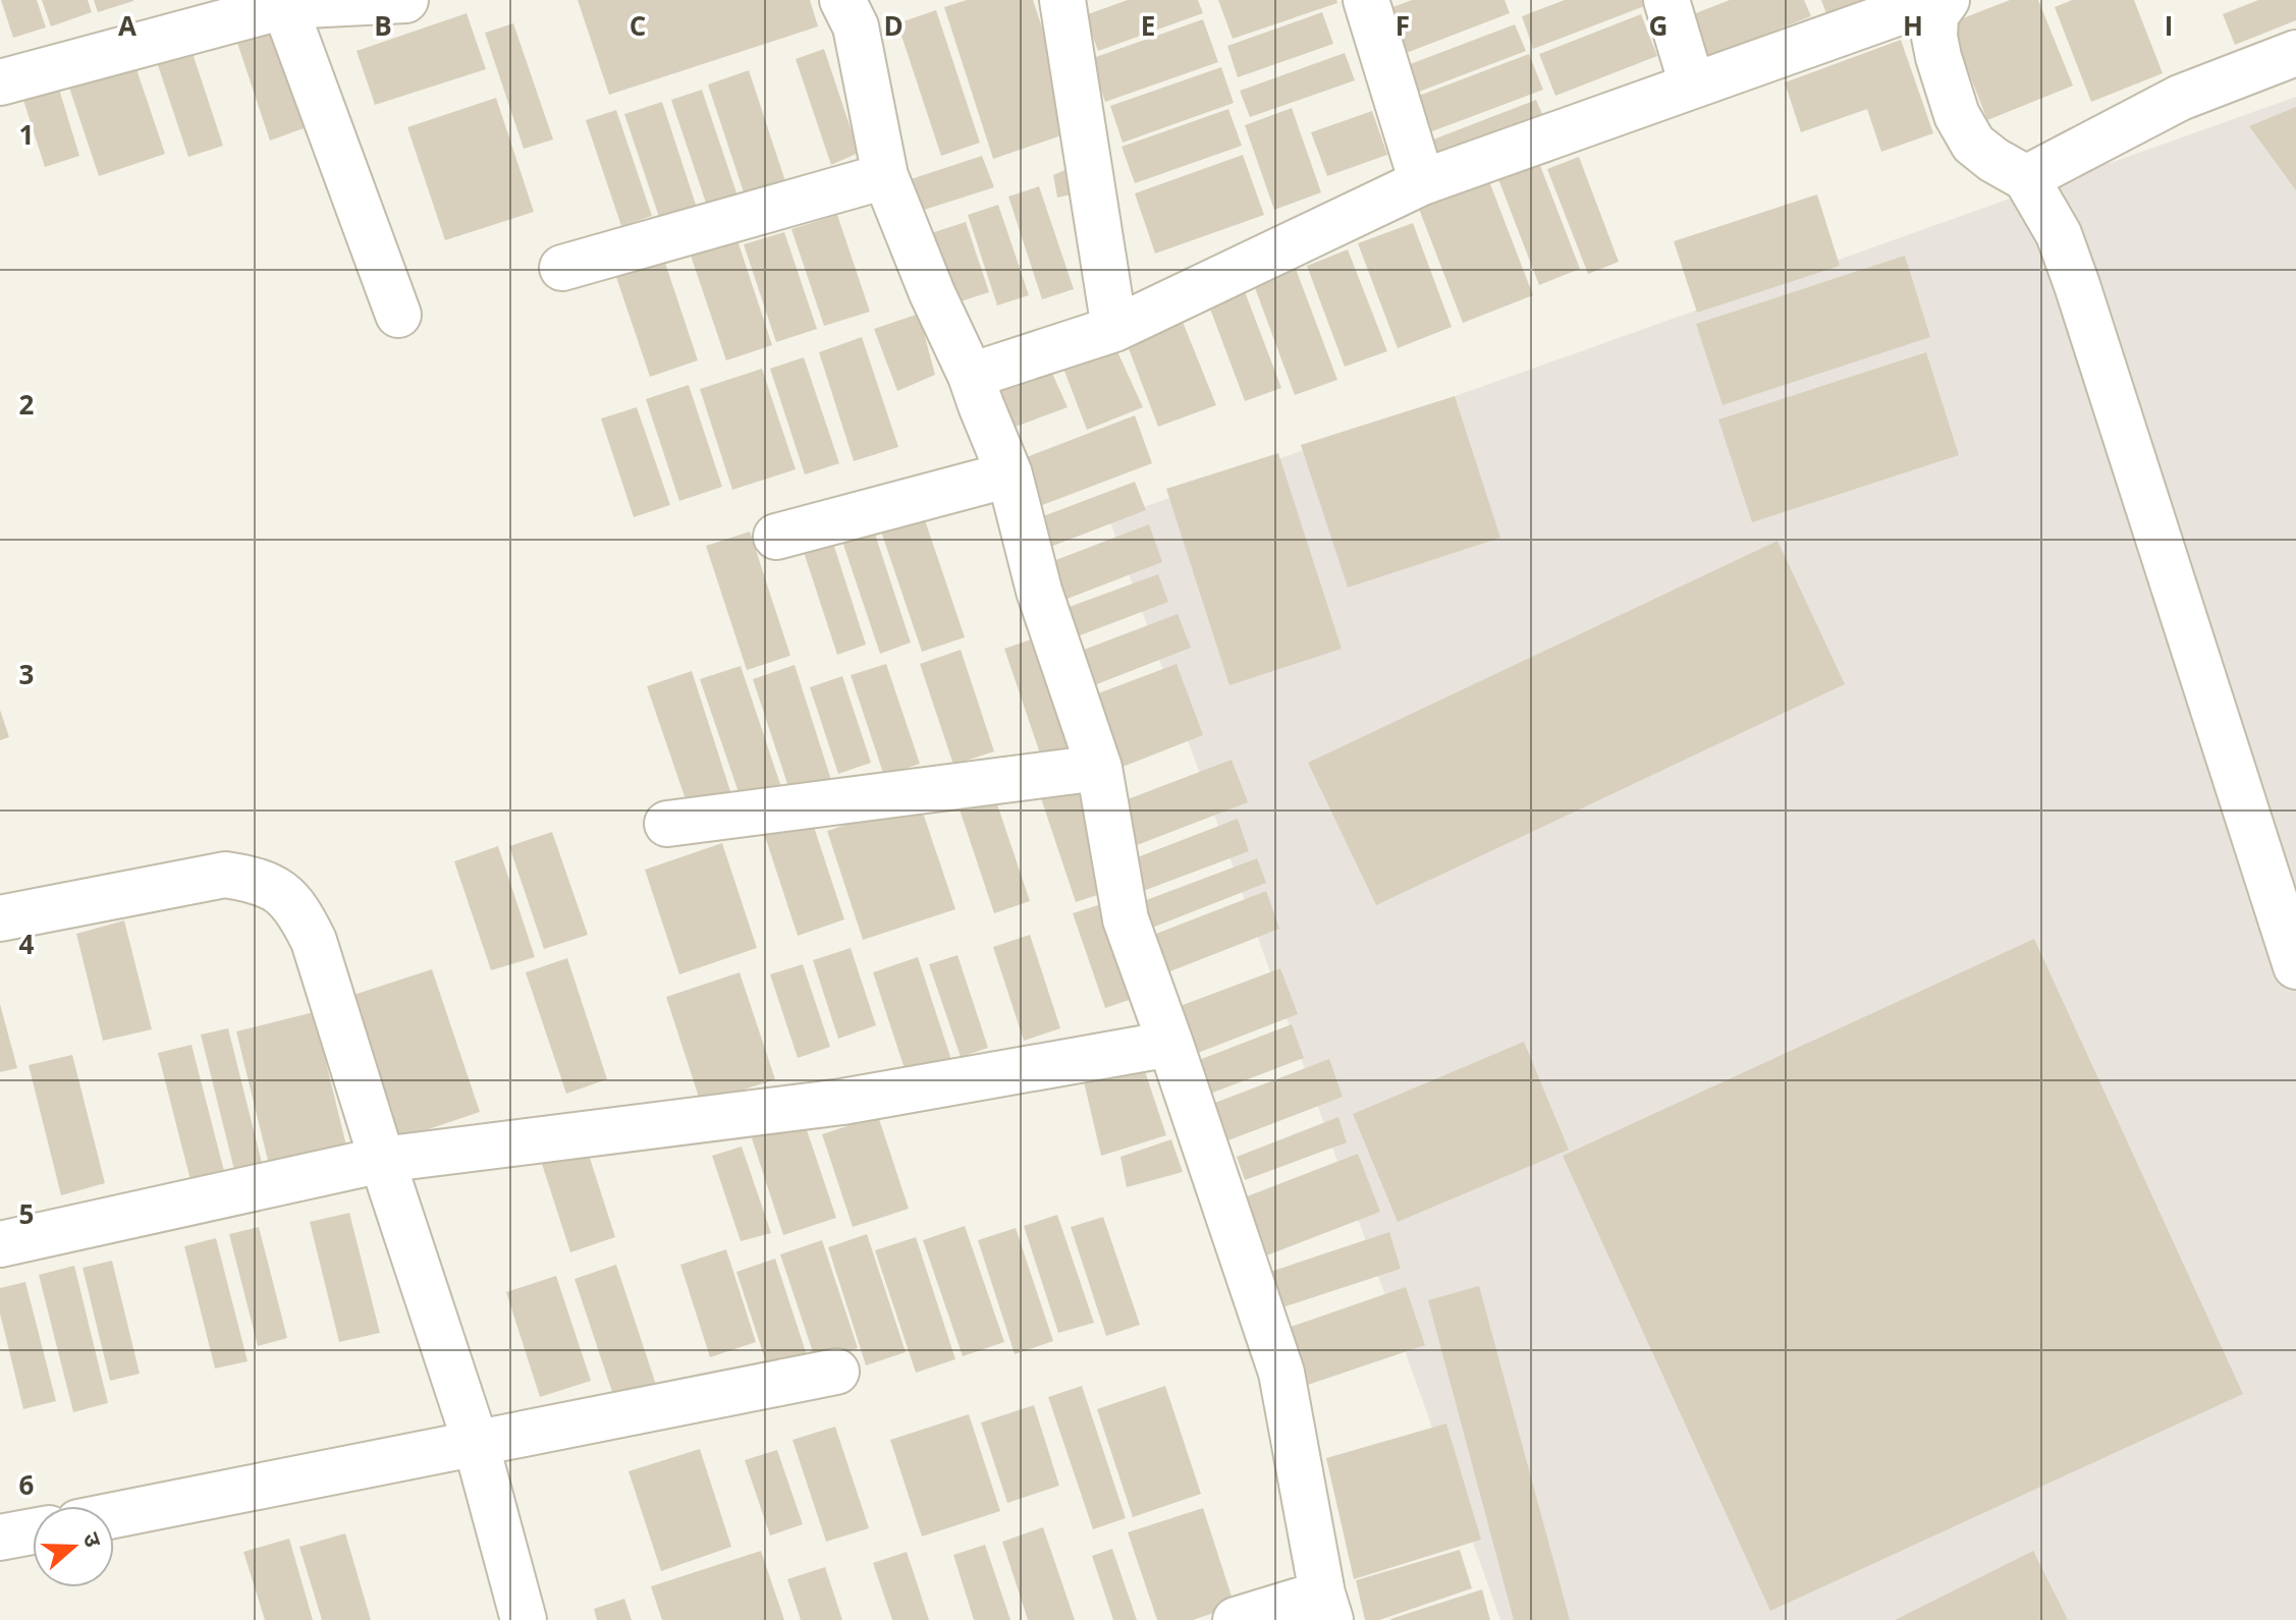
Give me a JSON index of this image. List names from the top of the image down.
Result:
{
  "north": "right",
  "grid": {
    "columns": [
      "A",
      "B",
      "C",
      "D",
      "E",
      "F",
      "G",
      "H",
      "I"
    ],
    "rows": [
      "1",
      "2",
      "3",
      "4",
      "5",
      "6"
    ]
  }
}
